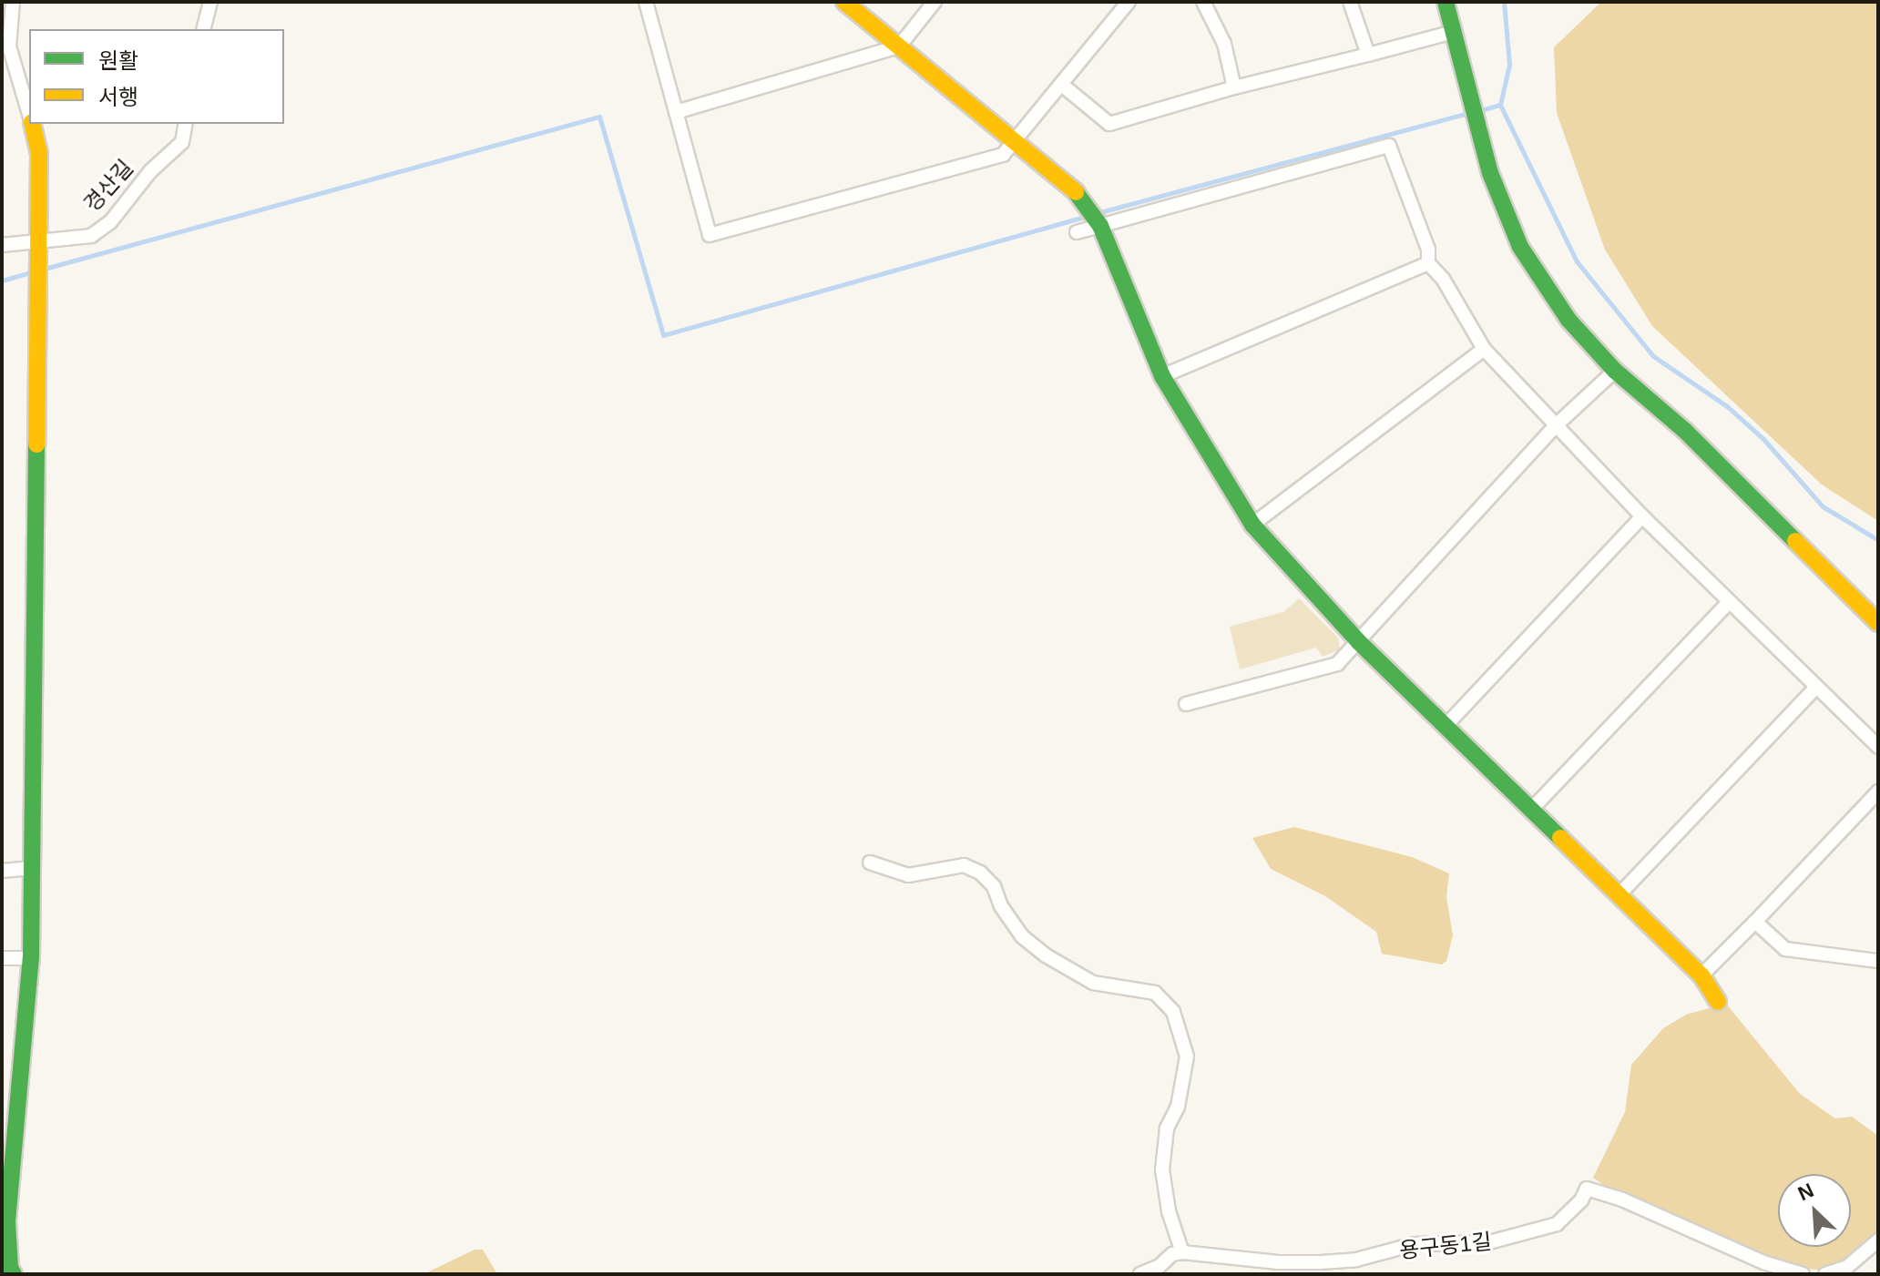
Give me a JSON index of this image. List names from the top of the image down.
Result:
{
  "streets": {
    "street": ["경산길", "용구동1길"]
  },
  "legend": ["원활", "서행"],
  "north": "top left"
}
